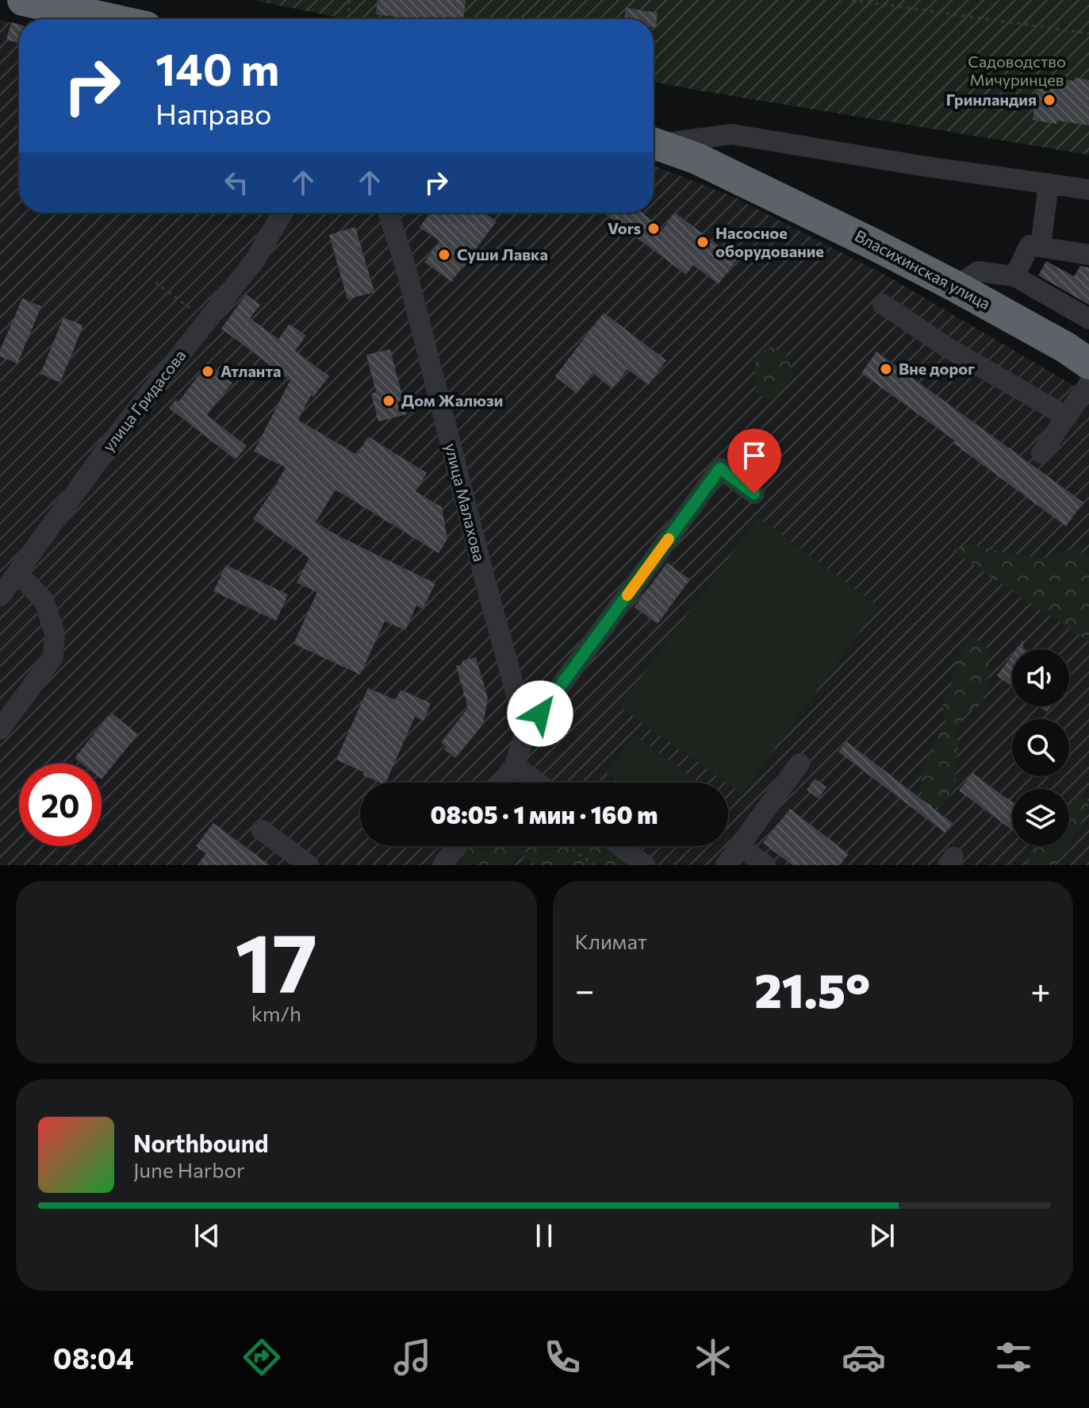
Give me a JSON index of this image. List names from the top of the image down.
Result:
{
  "streets": {
    "highway": ["Власихинская улица"],
    "street": ["улица Гридасова", "улица Малахова"]
  },
  "parks": ["Садоводство Мичуринцев"],
  "places": [
    "Гринландия",
    "Vors",
    "Насосное оборудование",
    "Суши Лавка",
    "Вне дорог",
    "Атланта",
    "Дом Жалюзи"
  ],
  "page": {
    "turn": ["140 m", "Направо"],
    "limit": "20",
    "trip": "08:05 · 1 мин · 160 m",
    "tile": [
      ["17", "km/h"],
      "Климат"
    ],
    "heat": ["−", "21.5°", "+"],
    "song": ["Northbound", "June Harbor"],
    "tabs": "08:04"
  }
}
